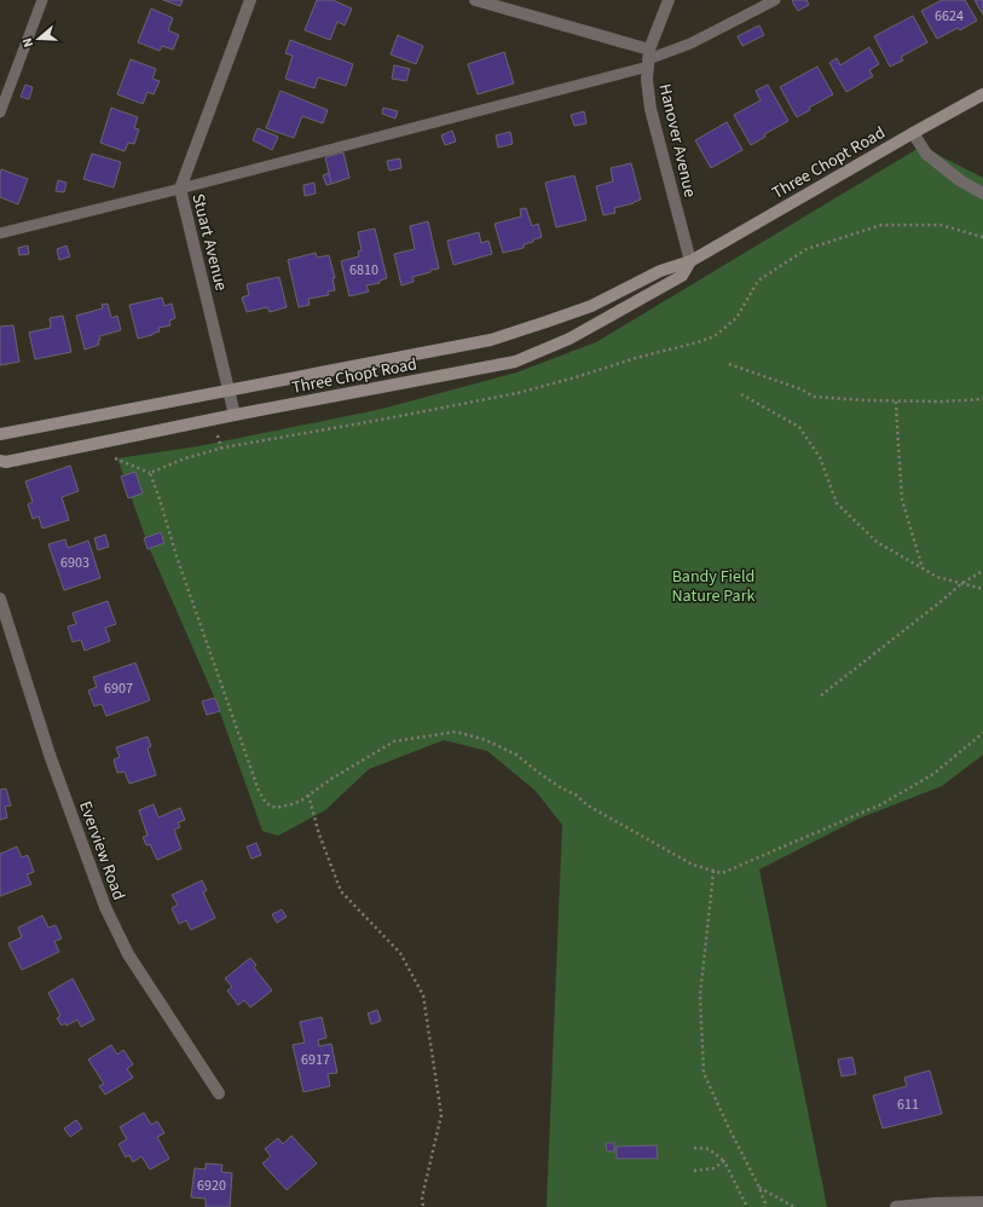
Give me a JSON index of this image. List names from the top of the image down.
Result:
{
  "streets": {
    "main road": ["Three Chopt Road"],
    "street": ["Hanover Avenue", "Stuart Avenue", "Everview Road"]
  },
  "crossings": [
    ["Hanover Avenue", "Three Chopt Road"],
    ["Three Chopt Road", "Stuart Avenue"]
  ],
  "parks": ["Bandy Field Nature Park"],
  "house_numbers": [
    "6624",
    "6810",
    "6903",
    "6907",
    "6917",
    "611",
    "6920"
  ],
  "north": "left"
}
